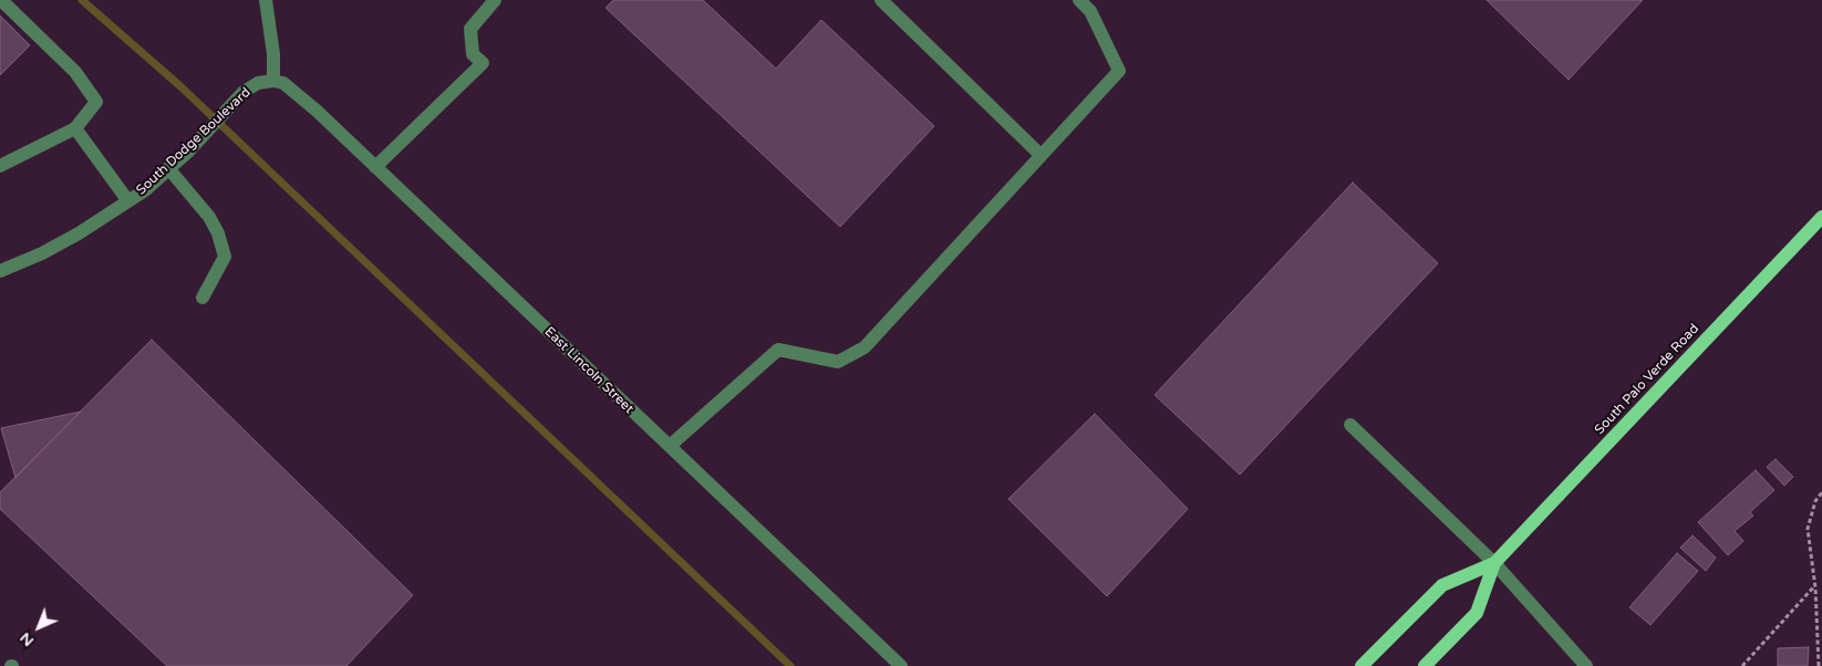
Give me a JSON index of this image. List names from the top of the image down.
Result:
{
  "streets": {
    "main road": ["South Palo Verde Road"],
    "street": ["South Dodge Boulevard", "East Lincoln Street"]
  },
  "crossings": [
    ["South Dodge Boulevard", "East Lincoln Street"]
  ],
  "north": "bottom left"
}
